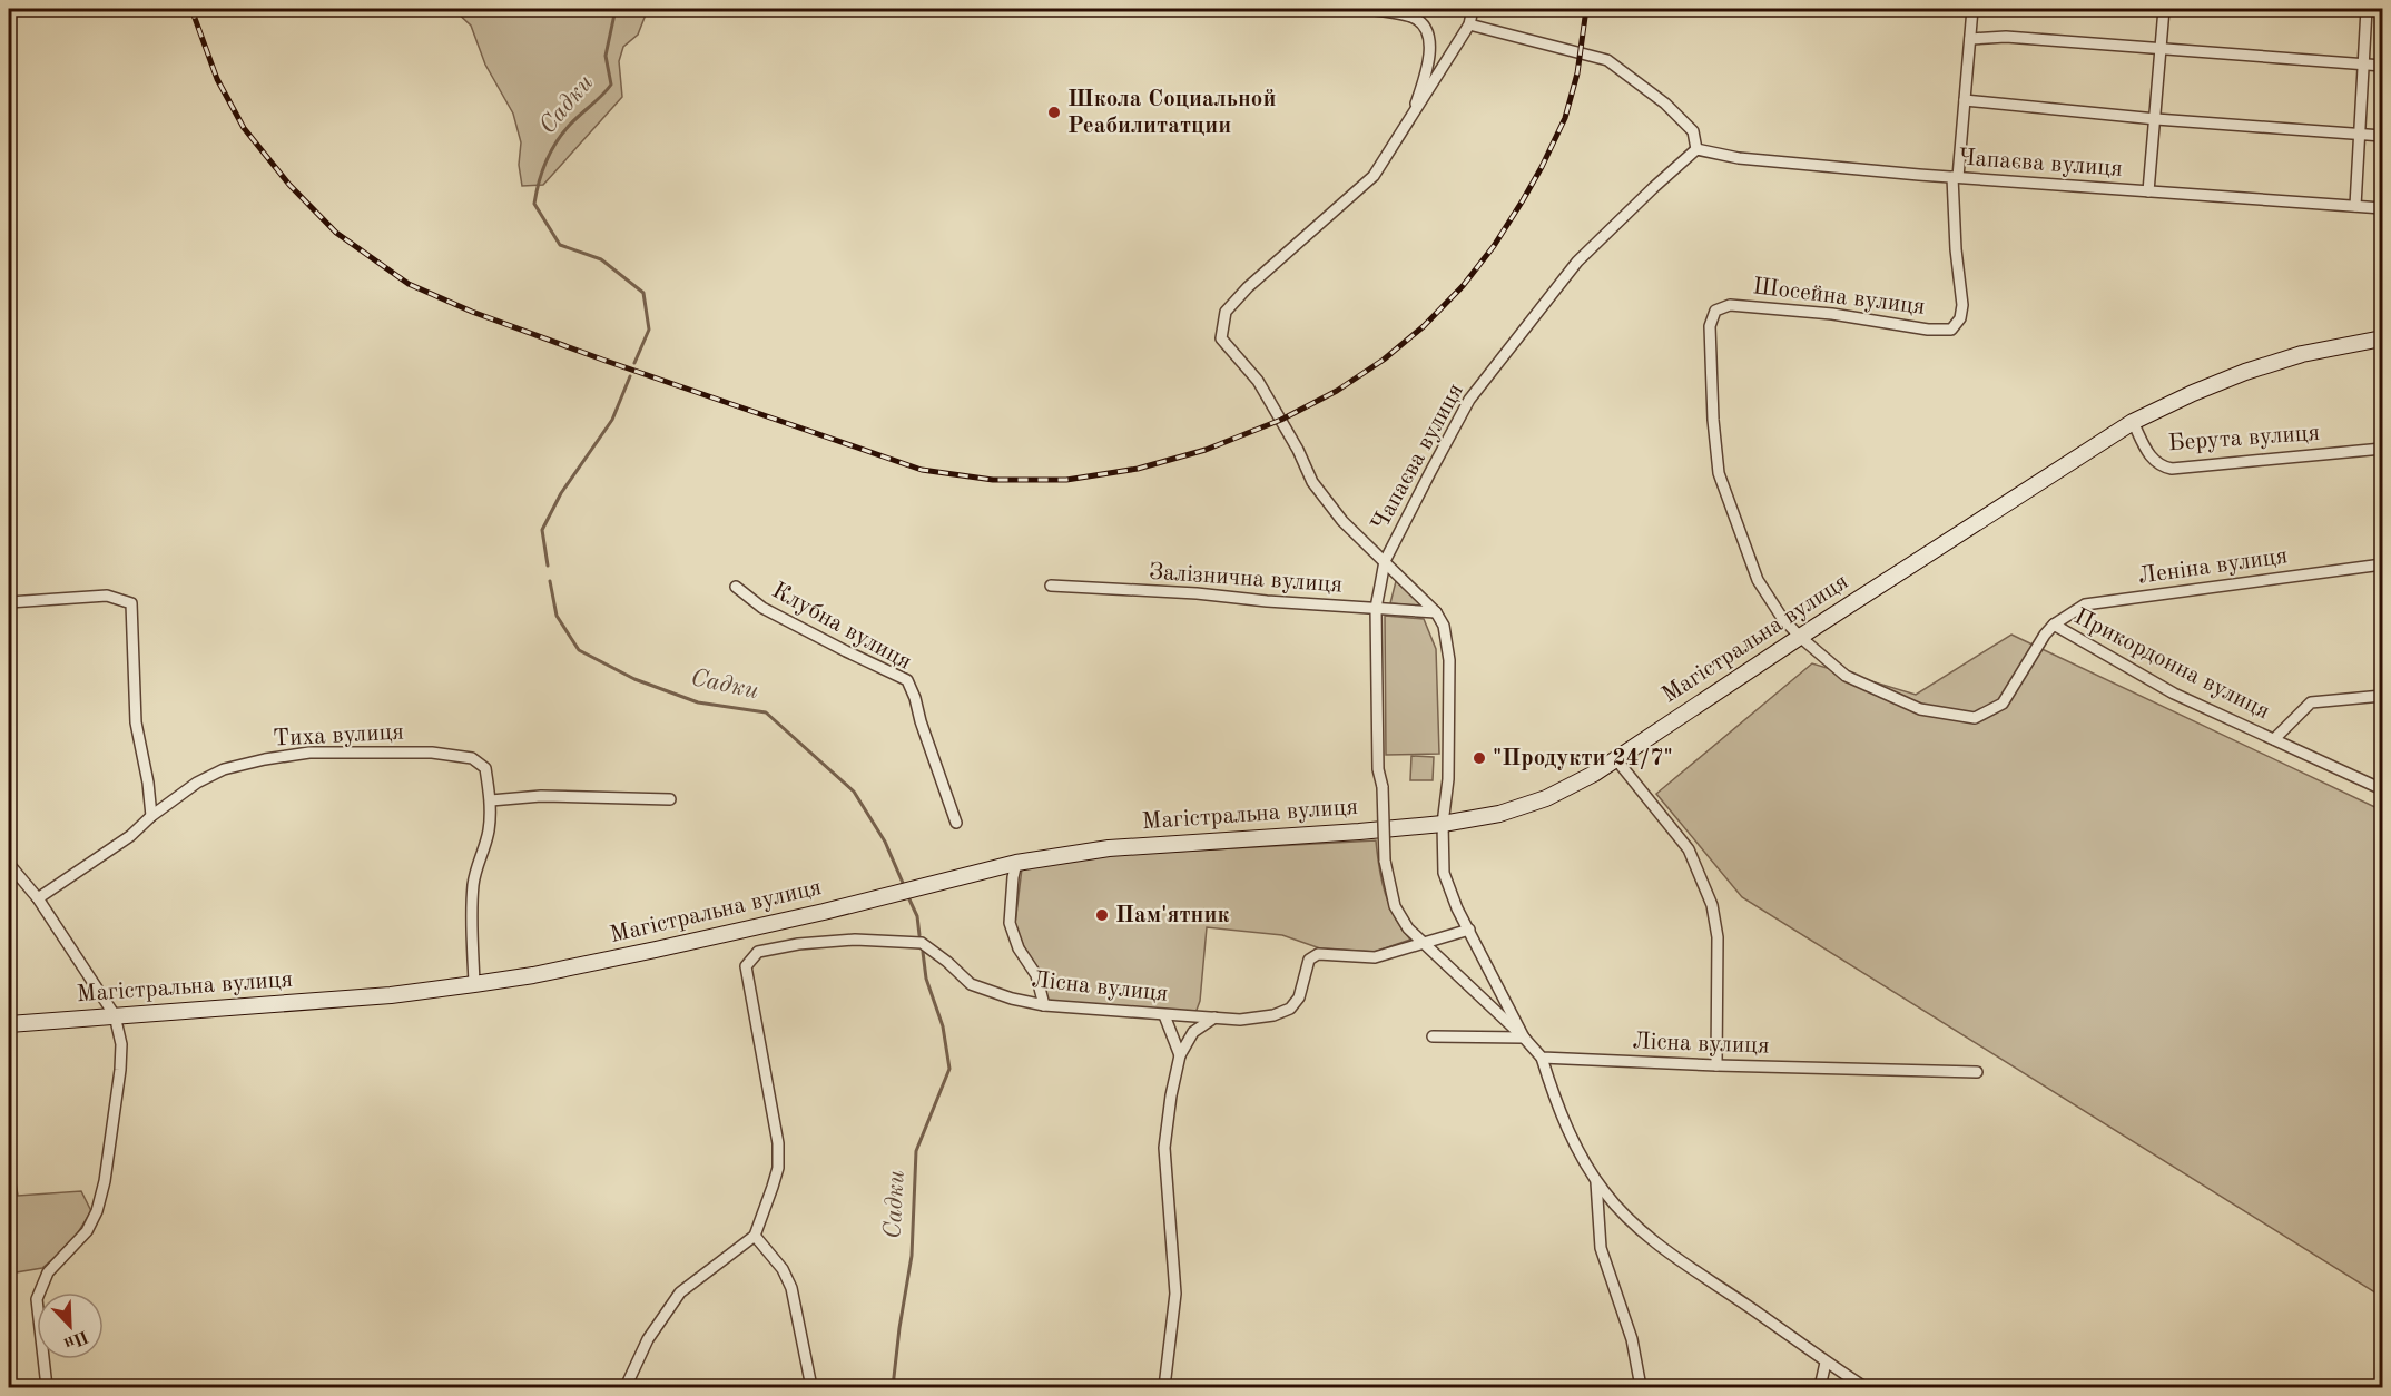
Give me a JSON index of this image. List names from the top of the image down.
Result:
{
  "streets": {
    "main road": ["Магістральна вулиця"],
    "street": [
      "Чапаєва вулиця",
      "Шосейна вулиця",
      "Берута вулиця",
      "Леніна вулиця",
      "Залізнична вулиця",
      "Клубна вулиця",
      "Прикордонна вулиця",
      "Тиха вулиця",
      "Лісна вулиця"
    ]
  },
  "crossings": [
    ["Чапаєва вулиця", "Шосейна вулиця"],
    ["Чапаєва вулиця", "Залізнична вулиця"],
    ["Чапаєва вулиця", "Лісна вулиця"],
    ["Шосейна вулиця", "Магістральна вулиця"],
    ["Шосейна вулиця", "Прикордонна вулиця"],
    ["Берута вулиця", "Магістральна вулиця"],
    ["Леніна вулиця", "Прикордонна вулиця"],
    ["Магістральна вулиця", "Прикордонна вулиця"],
    ["Магістральна вулиця", "Тиха вулиця"]
  ],
  "water": ["Садки"],
  "places": ["Школа Социальной Реабилитатции", "\"Продукти 24/7\"", "Пам'ятник"],
  "north": "bottom right"
}
